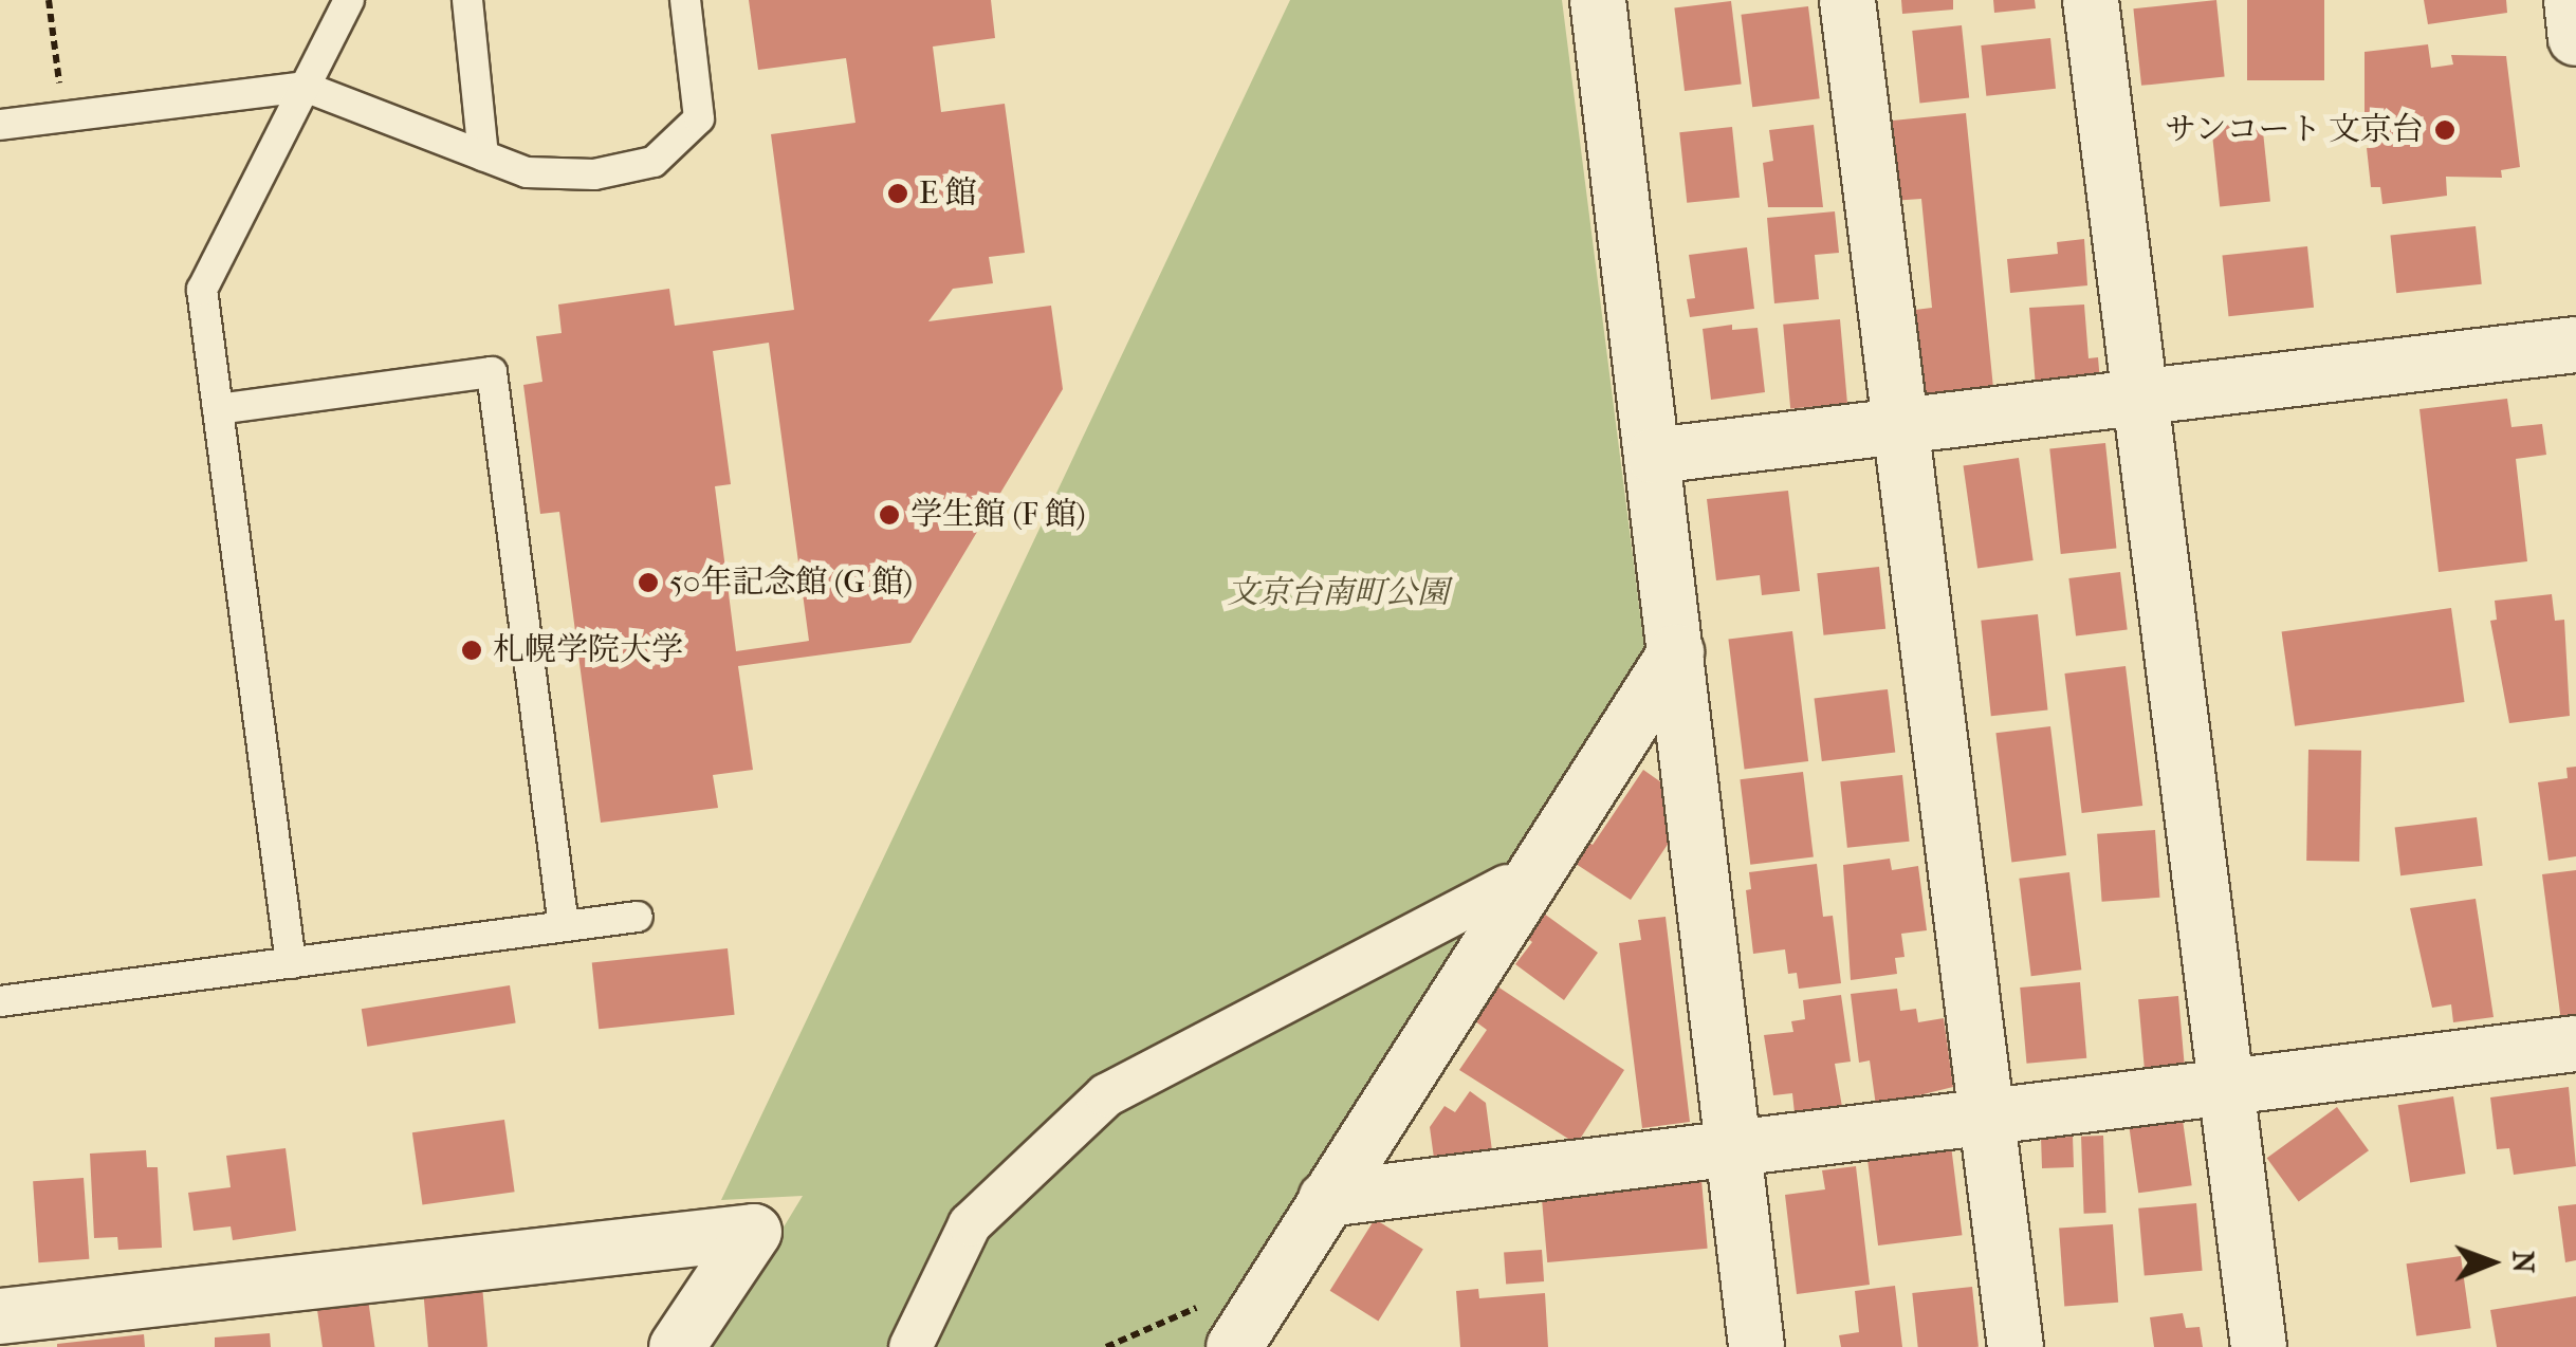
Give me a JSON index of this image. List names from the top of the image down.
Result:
{
  "parks": ["文京台南町公園"],
  "places": [
    "サンコート 文京台",
    "E 館",
    "学生館 (F 館)",
    "50年記念館 (G 館)",
    "札幌学院大学"
  ],
  "north": "right"
}
